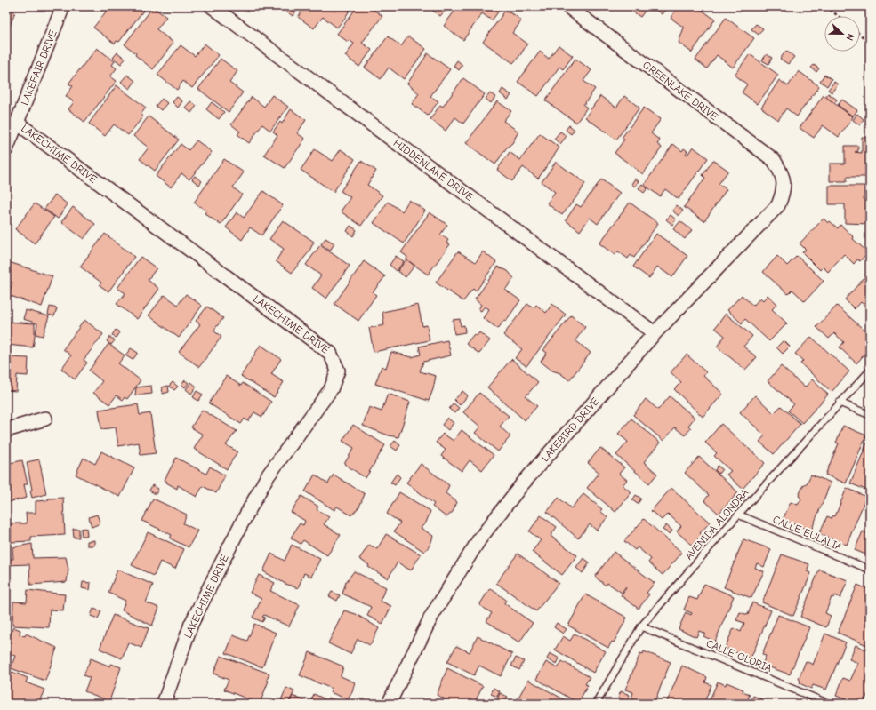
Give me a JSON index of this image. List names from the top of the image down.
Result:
{
  "streets": {
    "street": [
      "LAKEFAIR DRIVE",
      "GREENLAKE DRIVE",
      "LAKECHIME DRIVE",
      "HIDDENLAKE DRIVE",
      "LAKEBIRD DRIVE"
    ],
    "lane": ["AVENIDA ALONDRA", "CALLE EULALIA", "CALLE GLORIA"]
  },
  "crossings": [
    ["LAKEFAIR DRIVE", "LAKECHIME DRIVE"],
    ["GREENLAKE DRIVE", "LAKEBIRD DRIVE"],
    ["HIDDENLAKE DRIVE", "LAKEBIRD DRIVE"],
    ["AVENIDA ALONDRA", "CALLE EULALIA"],
    ["AVENIDA ALONDRA", "CALLE GLORIA"]
  ],
  "north": "right"
}
